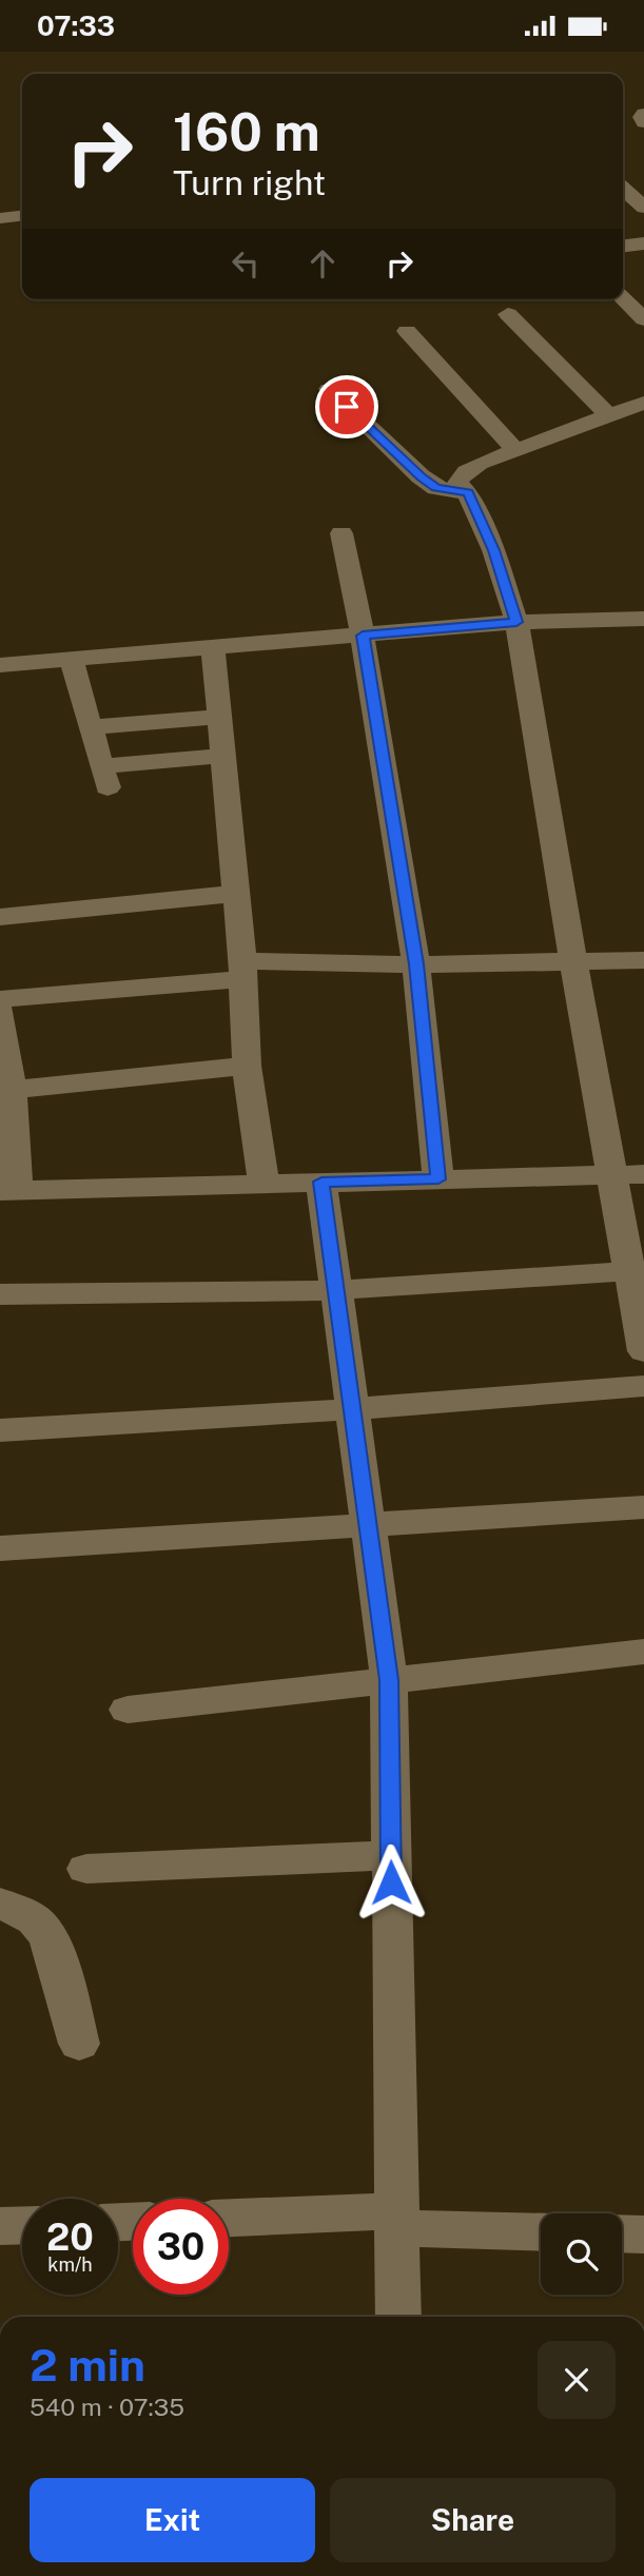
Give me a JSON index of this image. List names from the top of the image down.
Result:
{
  "page": {
    "status": "07:33",
    "turn": ["160 m", "Turn right"],
    "speed": "20 km/h",
    "limit": "30",
    "heading": ["2 min", "540 m · 07:35"],
    "buttons": ["Exit", "Share"]
  }
}
